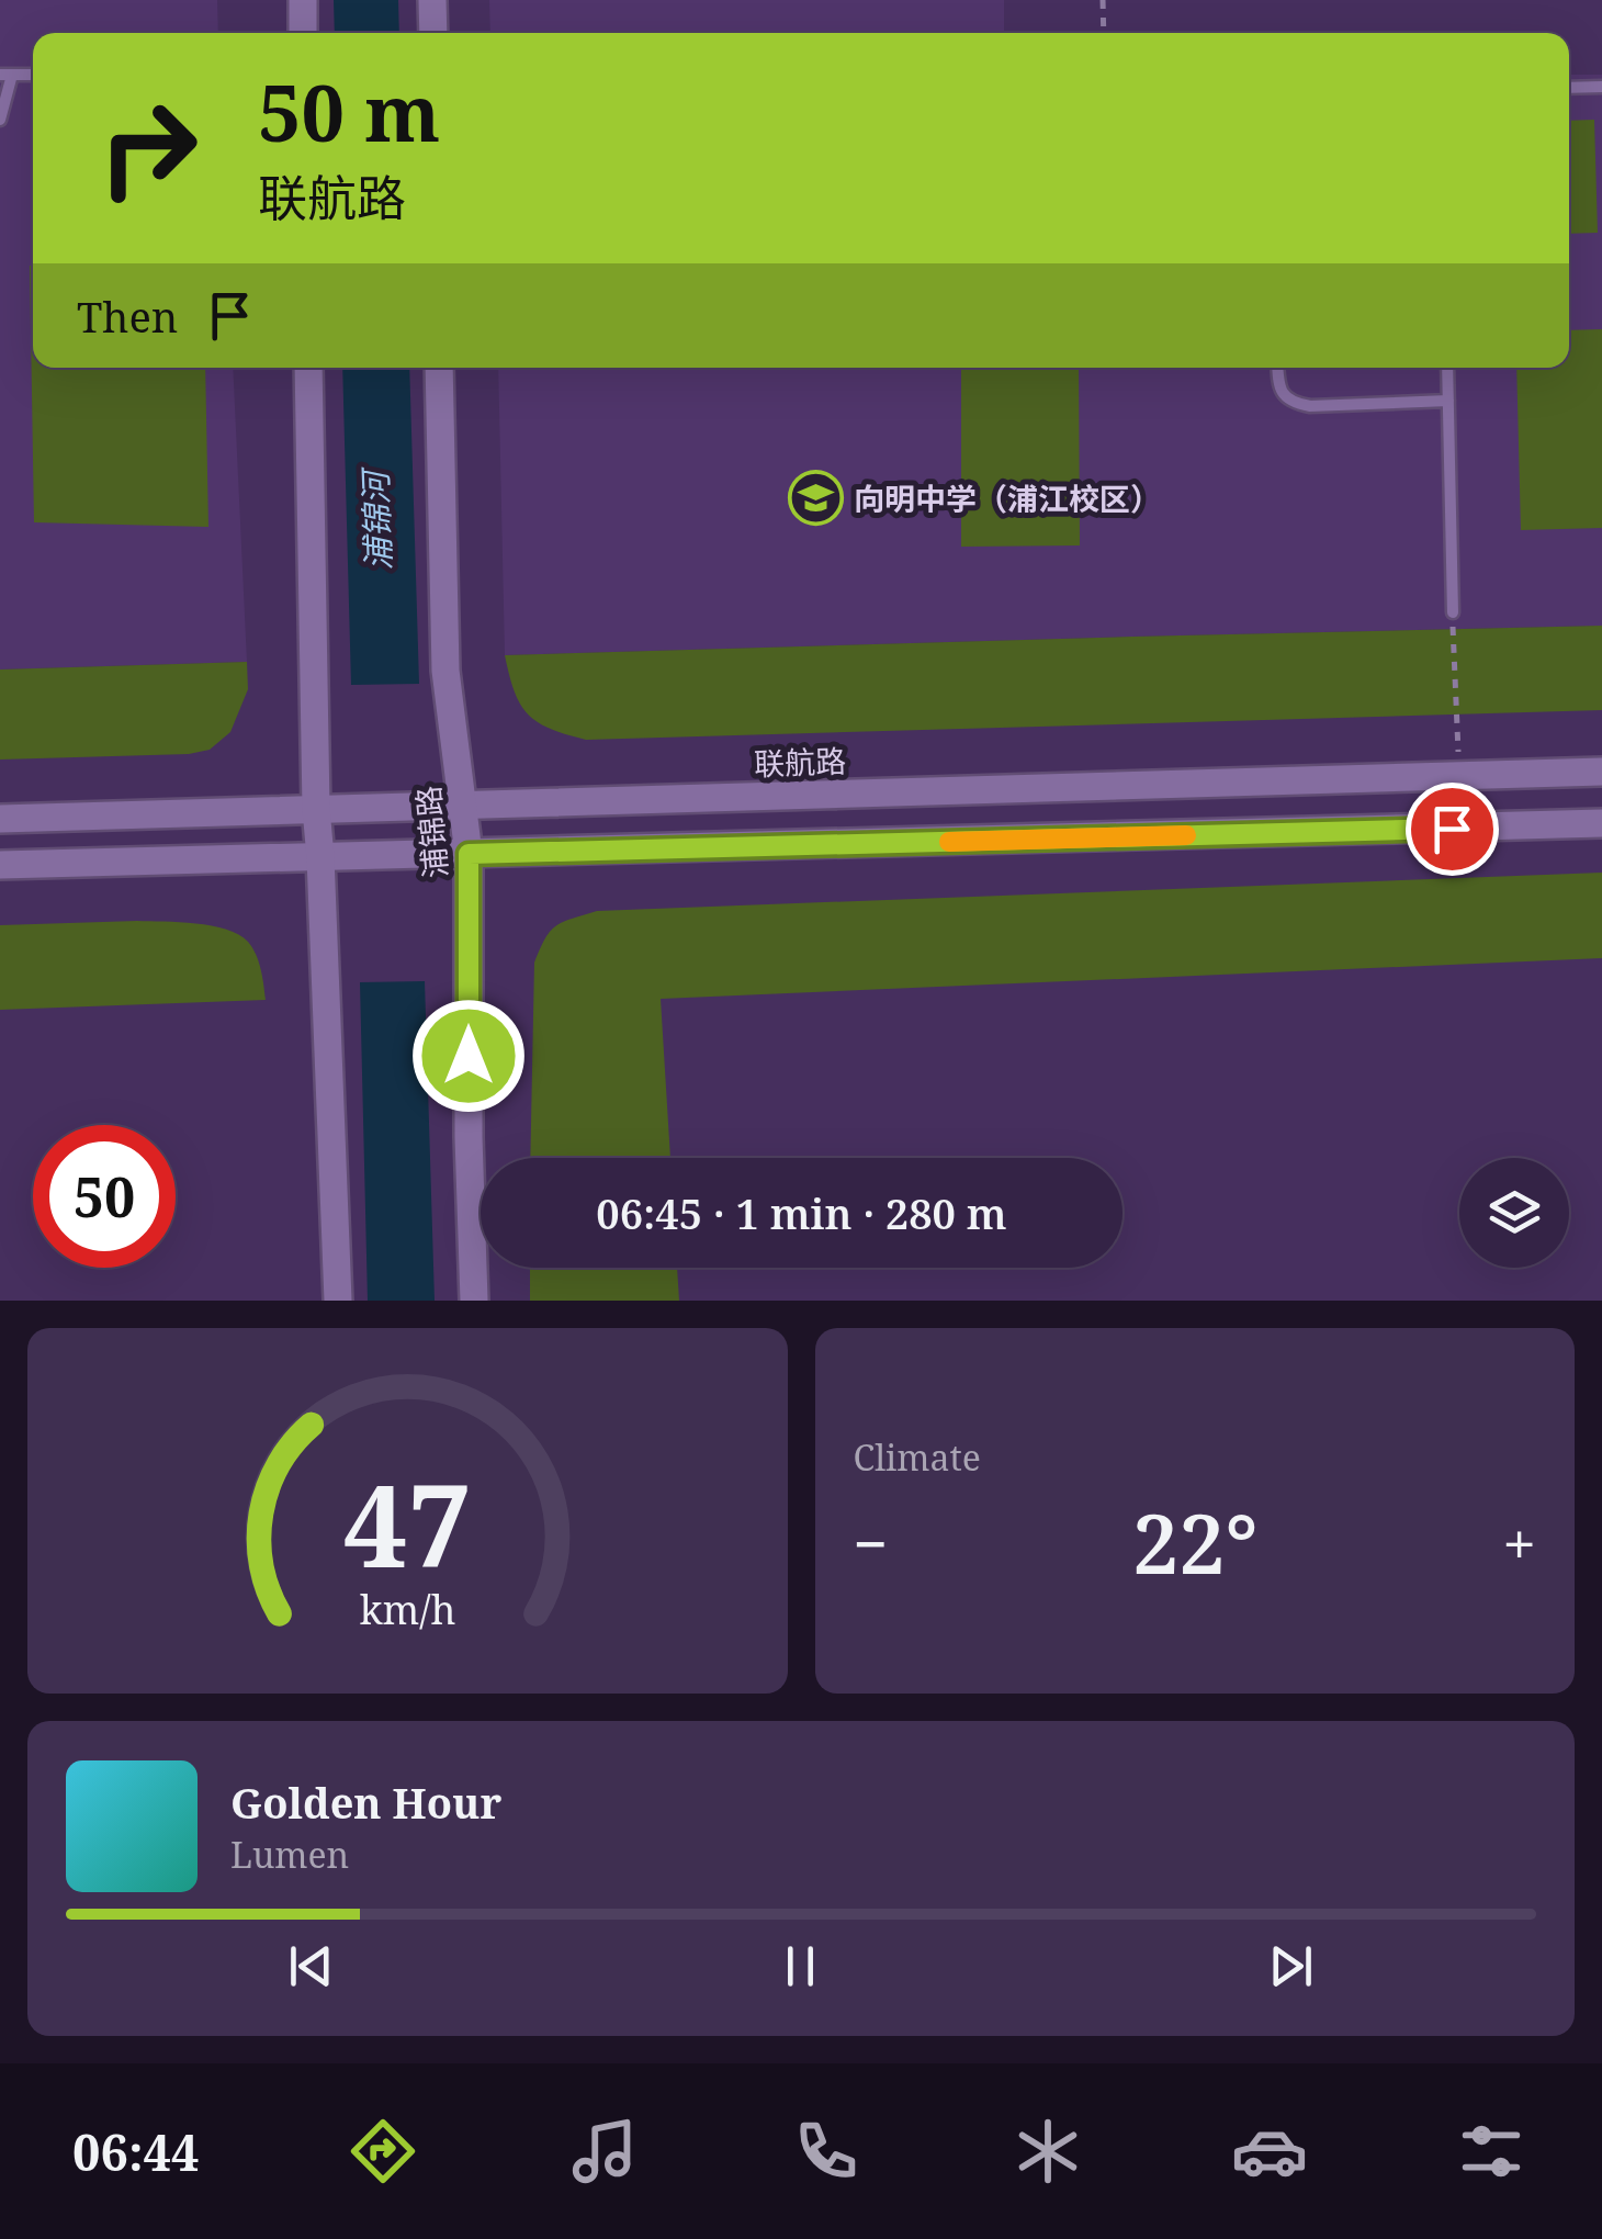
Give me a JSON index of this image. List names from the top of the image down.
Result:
{
  "streets": {
    "street": ["联航路", "浦锦路"]
  },
  "crossings": [
    ["联航路", "浦锦路"]
  ],
  "water": ["浦锦河"],
  "places": {
    "school or university": ["向明中学（浦江校区）"]
  },
  "page": {
    "turn": ["50 m", "联航路"],
    "then": "Then",
    "limit": "50",
    "trip": "06:45 · 1 min · 280 m",
    "tile": "Climate",
    "heat": ["−", "22°", "+"],
    "song": ["Golden Hour", "Lumen"],
    "tabs": "06:44",
    "gauge": ["47", "km/h"]
  }
}
